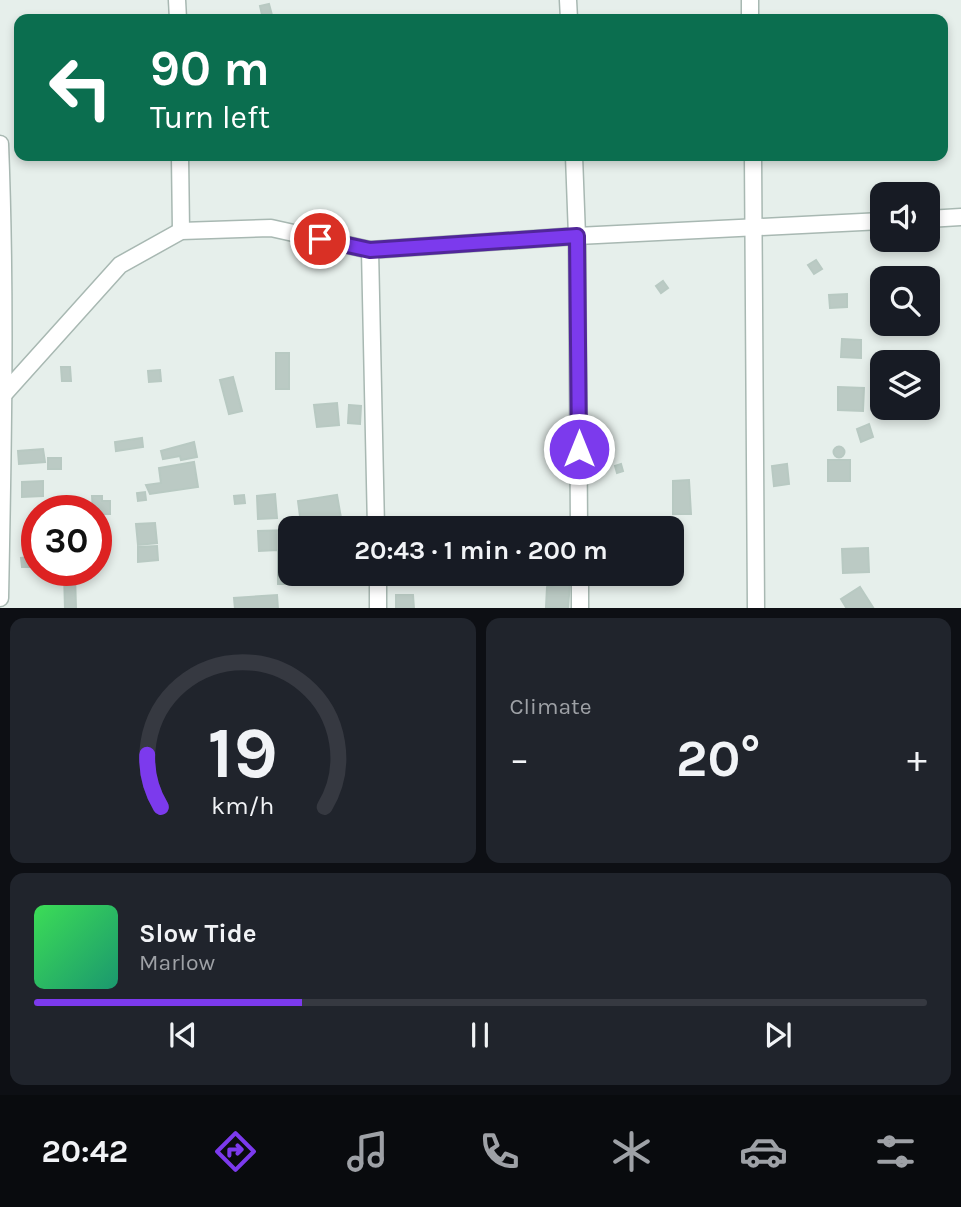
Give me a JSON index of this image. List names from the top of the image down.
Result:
{
  "page": {
    "turn": ["90 m", "Turn left"],
    "limit": "30",
    "trip": "20:43 · 1 min · 200 m",
    "tile": "Climate",
    "heat": ["−", "20°", "+"],
    "song": ["Slow Tide", "Marlow"],
    "tabs": "20:42",
    "gauge": ["19", "km/h"]
  }
}
